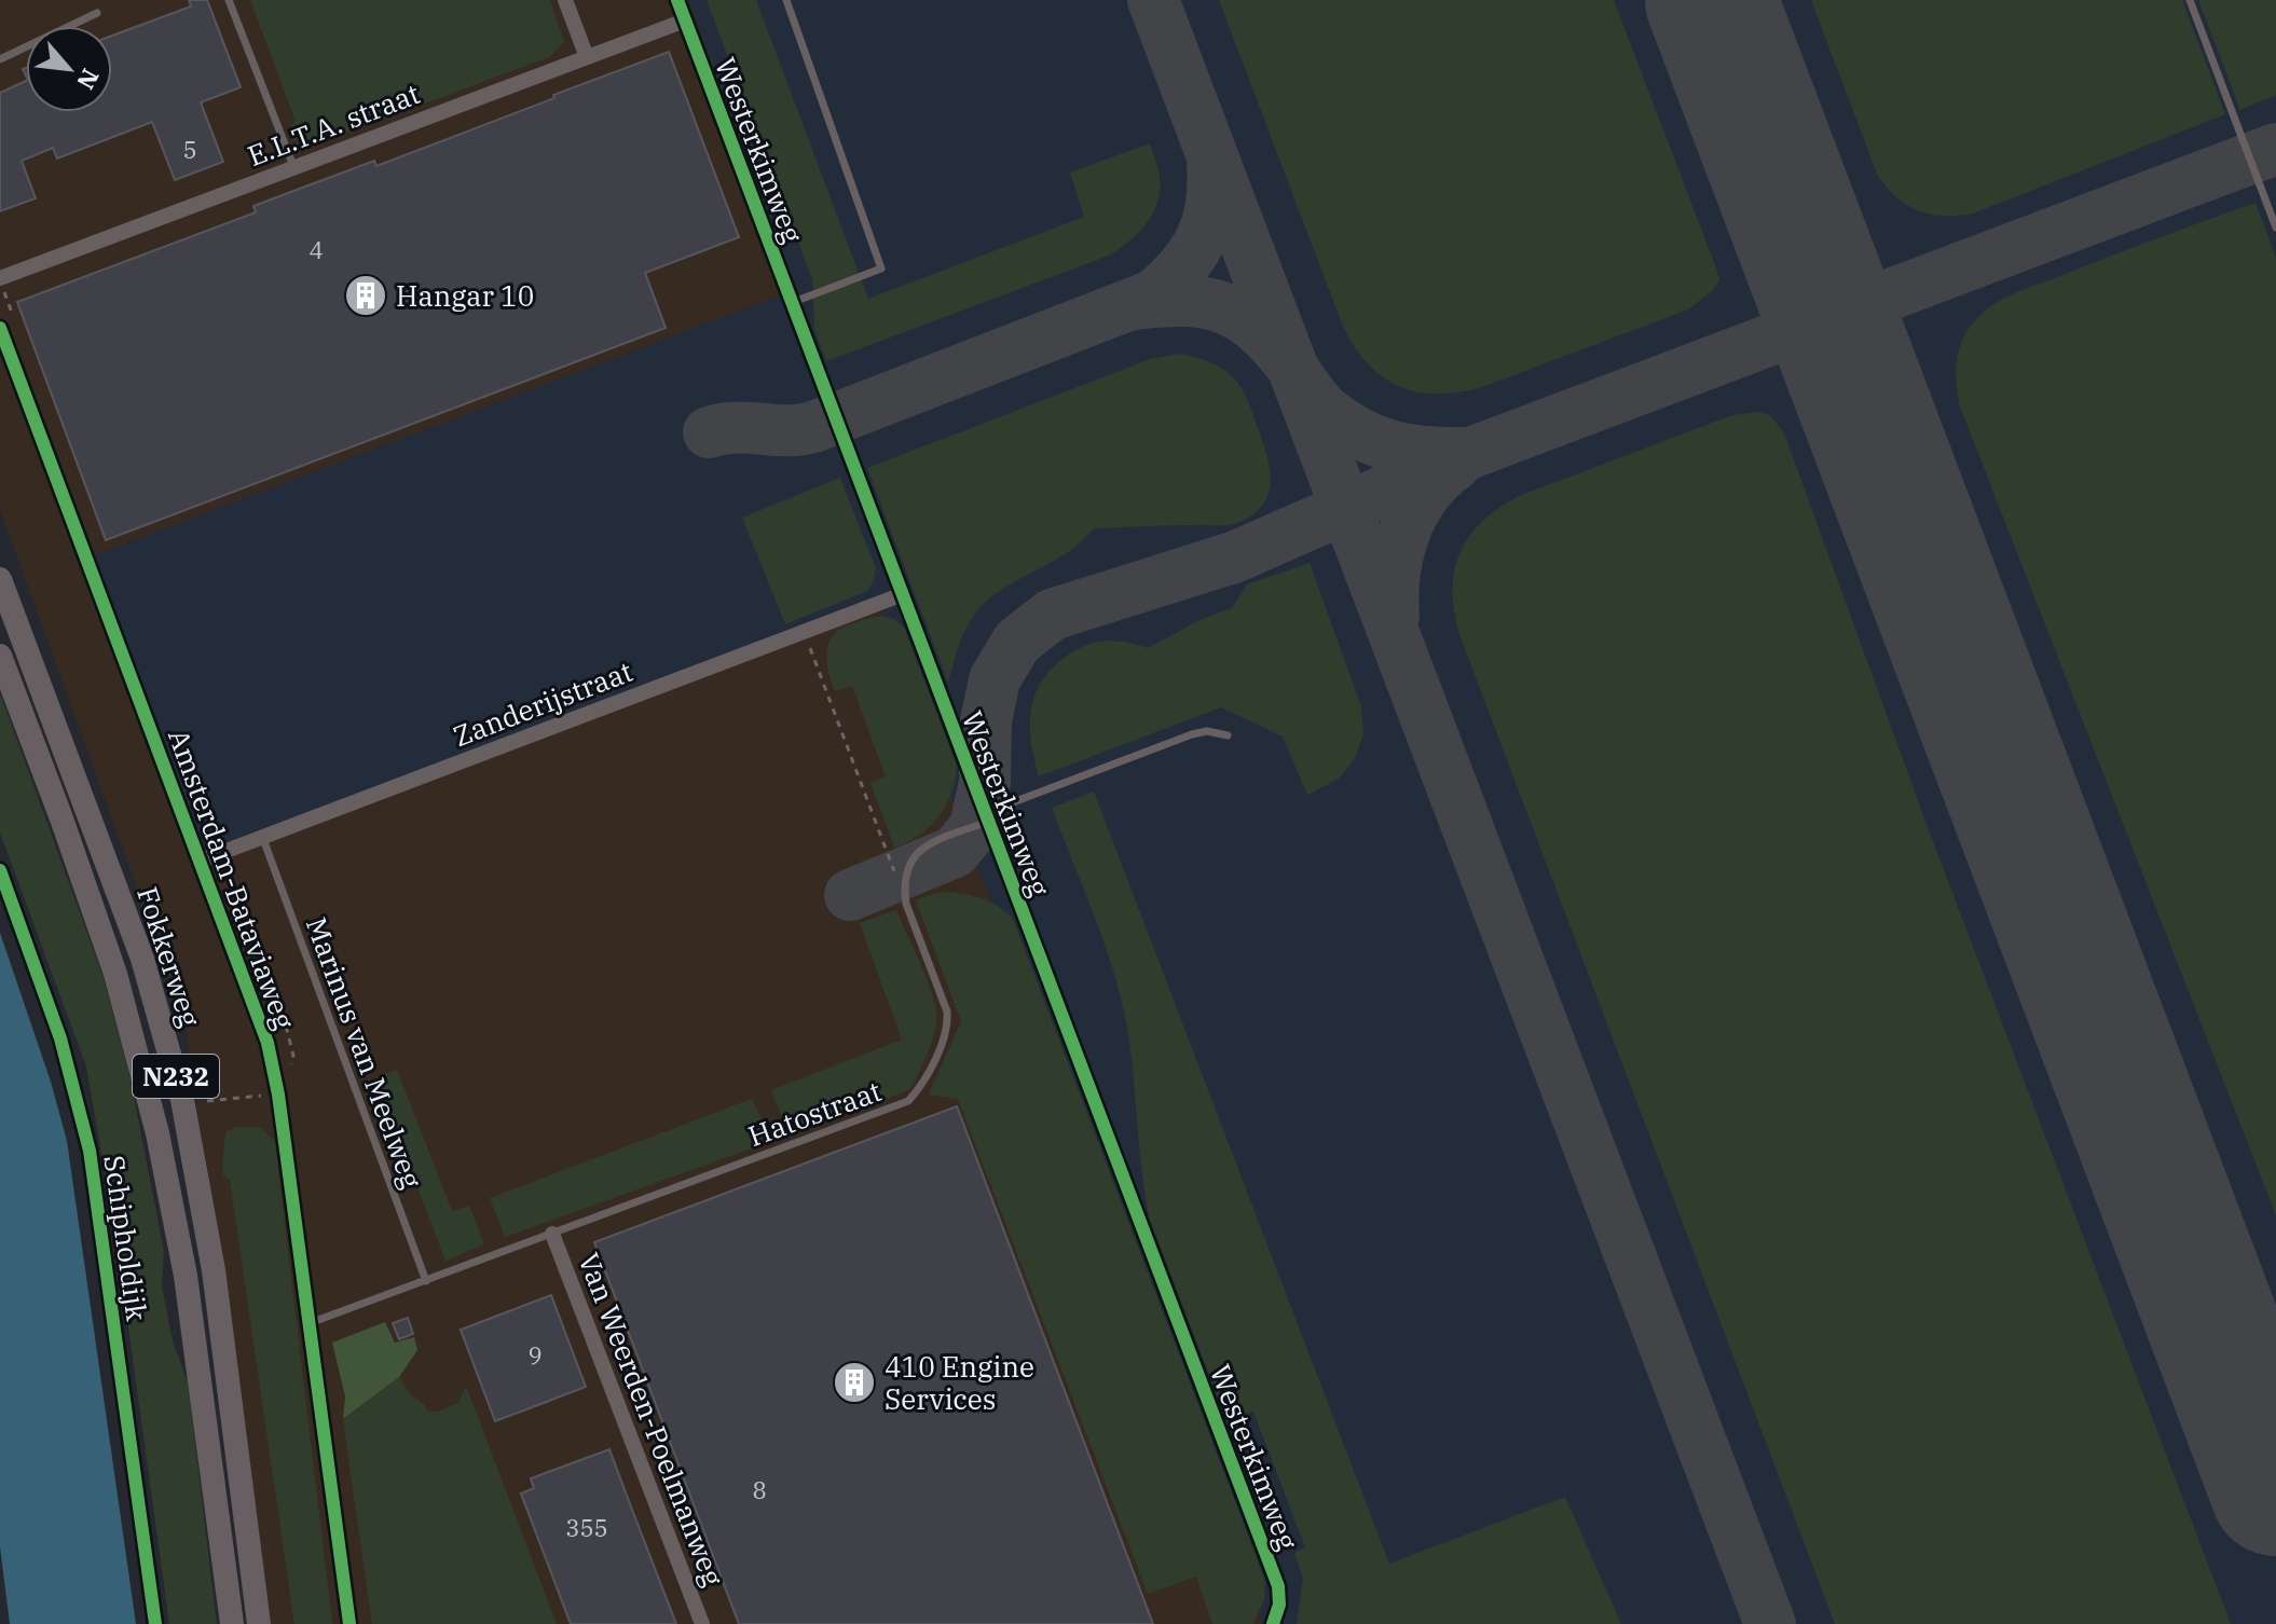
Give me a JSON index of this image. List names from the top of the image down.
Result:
{
  "streets": {
    "main road": ["Fokkerweg", "N232"],
    "street": [
      "E.L.T.A. straat",
      "Westerkimweg",
      "Zanderijstraat",
      "Amsterdam-Bataviaweg",
      "Van Weerden-Poelmanweg"
    ],
    "lane": ["Marinus van Meelweg", "Hatostraat"],
    "cycle path": ["Schipholdijk"]
  },
  "crossings": [
    ["E.L.T.A. straat", "Westerkimweg"],
    ["Westerkimweg", "Zanderijstraat"],
    ["Westerkimweg", "Hatostraat"],
    ["Zanderijstraat", "Amsterdam-Bataviaweg"],
    ["Zanderijstraat", "Marinus van Meelweg"],
    ["Amsterdam-Bataviaweg", "Hatostraat"],
    ["Marinus van Meelweg", "Hatostraat"],
    ["Hatostraat", "Van Weerden-Poelmanweg"]
  ],
  "places": {
    "building": ["Hangar 10", "410 Engine Services"]
  },
  "house_numbers": [
    "5",
    "4",
    "9",
    "8",
    "355"
  ],
  "north": "bottom right"
}
